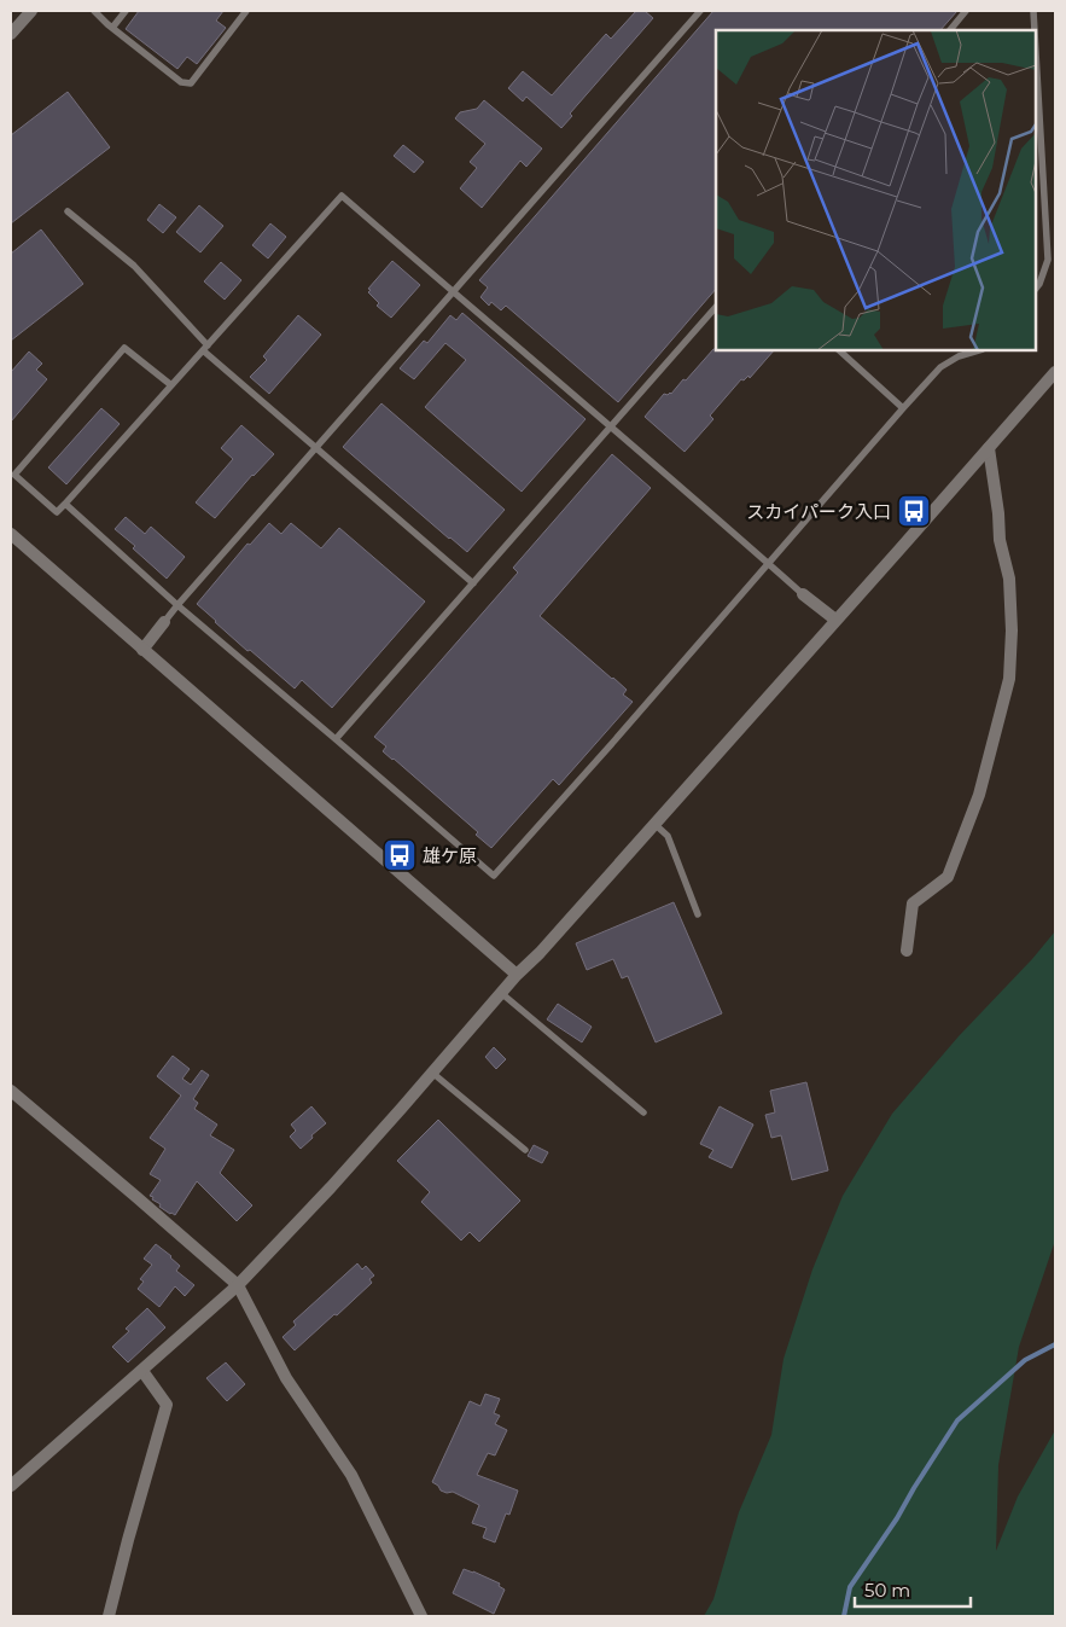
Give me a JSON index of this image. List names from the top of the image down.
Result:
{
  "places": {
    "bus stop": ["スカイパーク入口", "雄ケ原"]
  },
  "scale_bar": "50 m"
}
